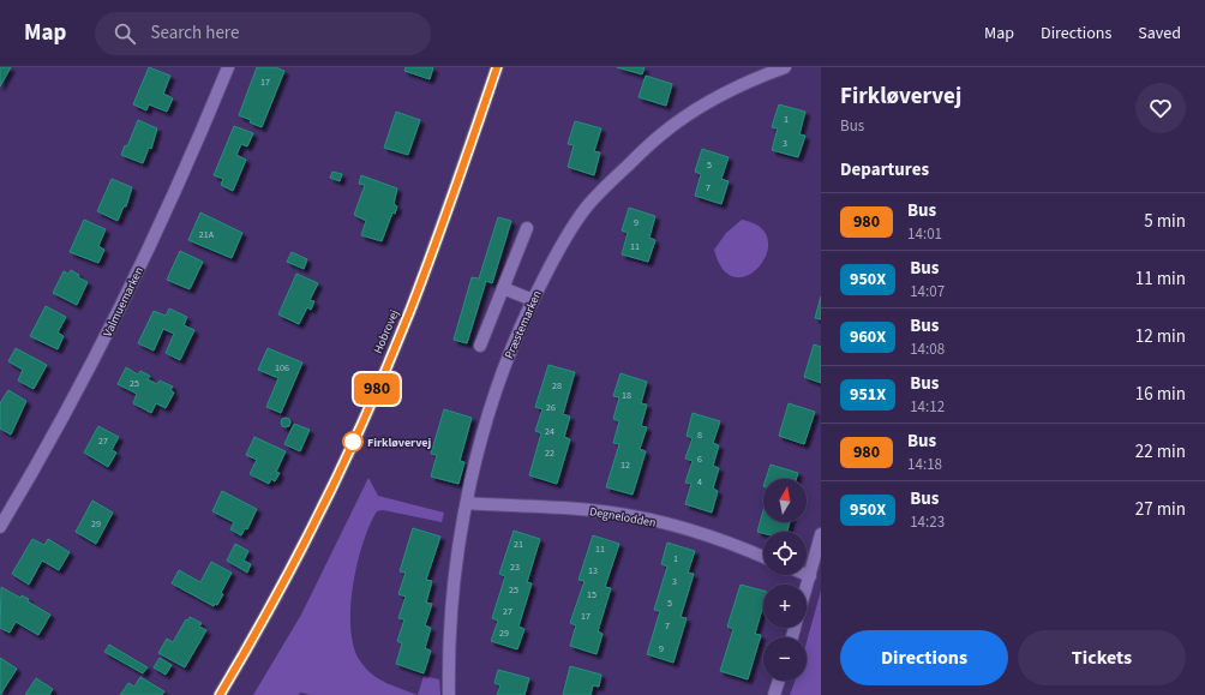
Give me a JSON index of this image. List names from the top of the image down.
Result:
{
  "streets": {
    "main road": ["Hobrovej"],
    "street": ["Valmuemarken", "Præstemarken", "Degnelodden"]
  },
  "crossings": [
    ["Præstemarken", "Degnelodden"]
  ],
  "places": ["Firkløvervej"],
  "lines": ["bus line 980"],
  "house_numbers": [
    "17",
    "1",
    "3",
    "5",
    "7",
    "9",
    "21A",
    "11",
    "106",
    "25",
    "28",
    "18",
    "26",
    "24",
    "8",
    "27",
    "22",
    "6",
    "12",
    "4",
    "29",
    "21",
    "11",
    "1",
    "23",
    "13",
    "3",
    "25",
    "15",
    "5",
    "27",
    "17",
    "7",
    "29",
    "9"
  ],
  "north": "top",
  "page": {
    "header": "Map",
    "search": "Search here",
    "nav": ["Map", "Directions", "Saved"],
    "on_map": "980",
    "heading": [
      ["Firkløvervej", "Bus"],
      "Departures"
    ],
    "list": [
      {
        "mark": "980",
        "name": "Bus",
        "note": "14:01",
        "value": "5 min"
      },
      {
        "mark": "950X",
        "name": "Bus",
        "note": "14:07",
        "value": "11 min"
      },
      {
        "mark": "960X",
        "name": "Bus",
        "note": "14:08",
        "value": "12 min"
      },
      {
        "mark": "951X",
        "name": "Bus",
        "note": "14:12",
        "value": "16 min"
      },
      {
        "mark": "980",
        "name": "Bus",
        "note": "14:18",
        "value": "22 min"
      },
      {
        "mark": "950X",
        "name": "Bus",
        "note": "14:23",
        "value": "27 min"
      }
    ],
    "map_buttons": ["+", "−"],
    "buttons": ["Directions", "Tickets"]
  }
}
